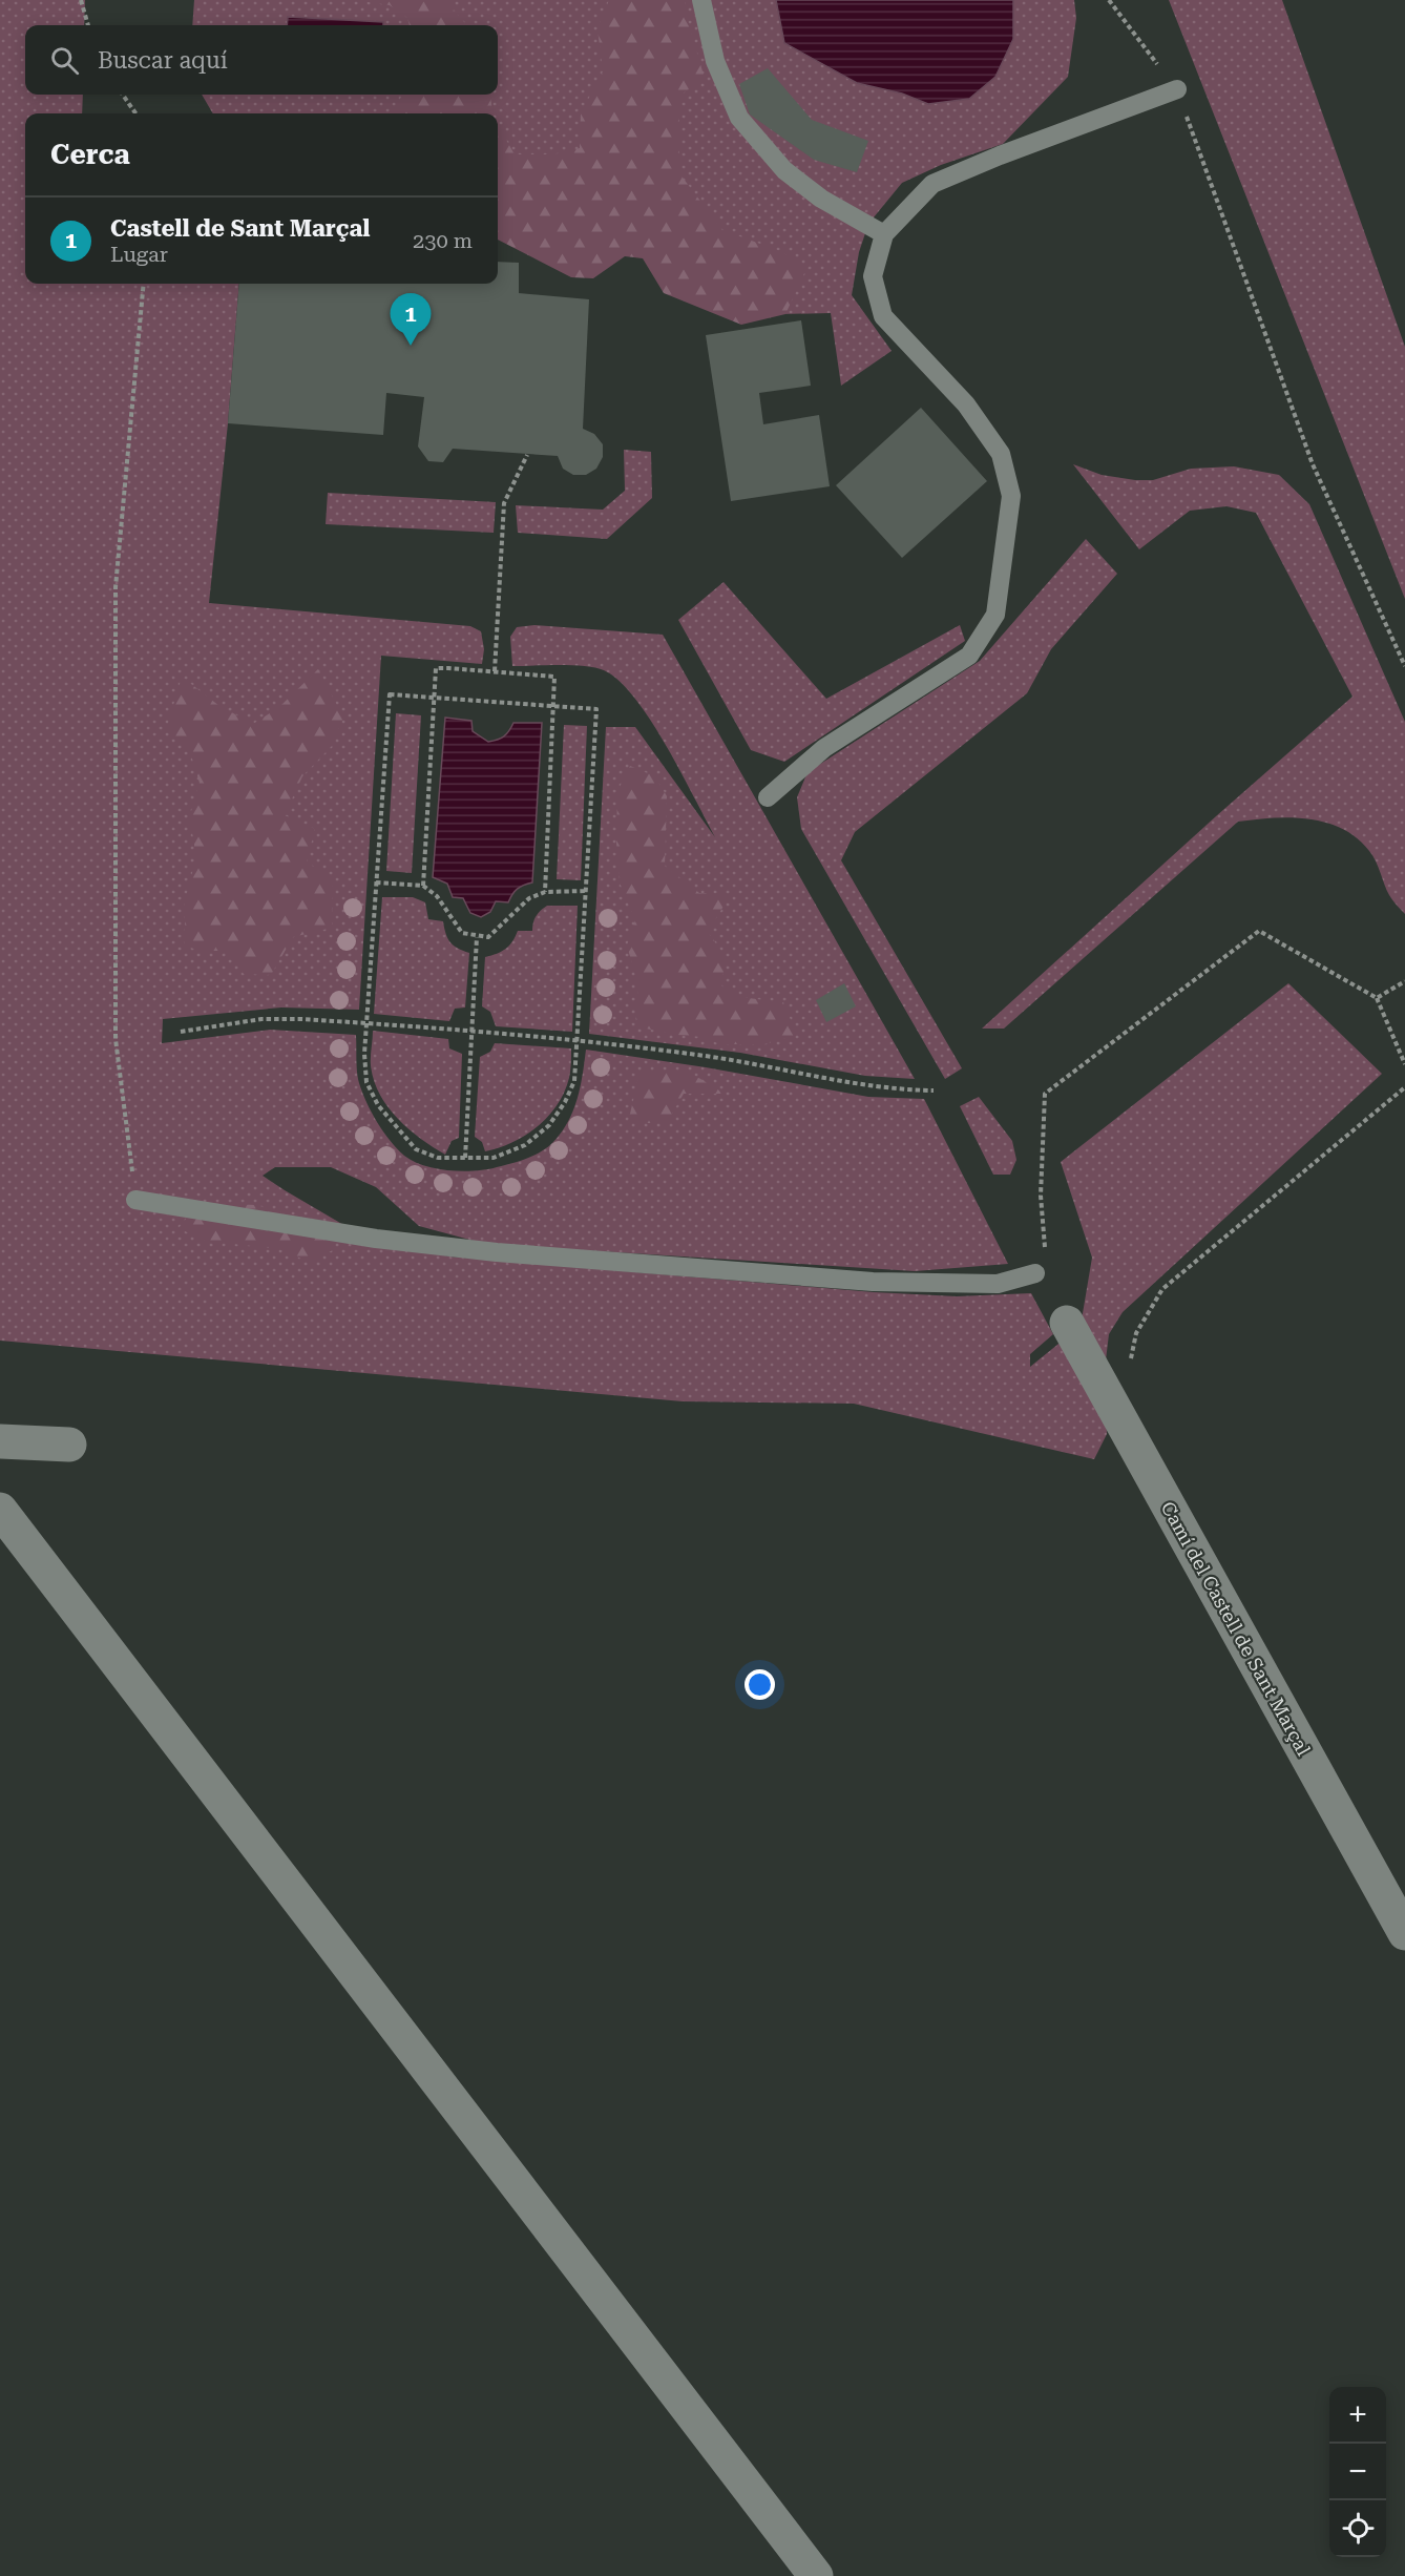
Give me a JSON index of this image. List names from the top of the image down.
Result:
{
  "streets": {
    "street": ["Camí del Castell de Sant Marçal"]
  },
  "page": {
    "search": "Buscar aquí",
    "heading": "Cerca",
    "list": [
      {
        "mark": "1",
        "name": "Castell de Sant Marçal",
        "note": "Lugar",
        "value": "230 m"
      }
    ],
    "pins": "1",
    "map_buttons": ["+", "−"]
  }
}
